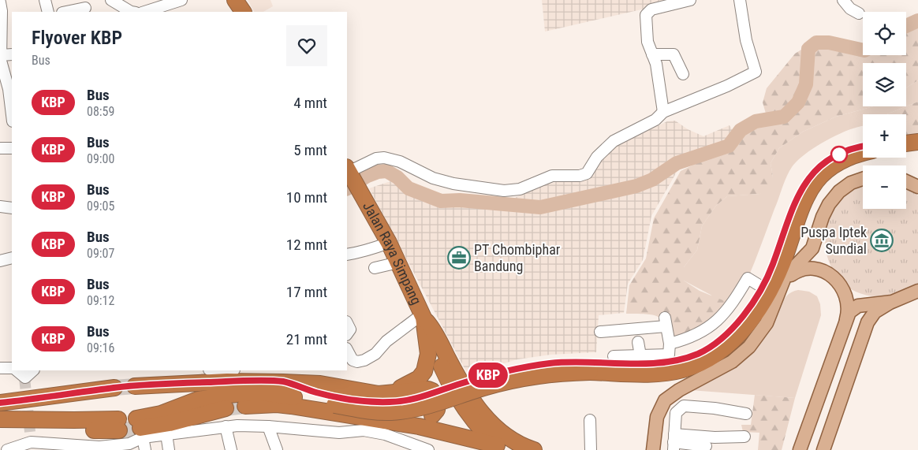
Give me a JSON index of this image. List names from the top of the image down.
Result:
{
  "streets": {
    "highway": ["Jalan Raya Simpang"]
  },
  "places": {
    "museum": ["Puspa Iptek Sundial"],
    "office": ["PT Chombiphar Bandung"]
  },
  "lines": ["bus line KBP"],
  "page": {
    "on_map": "KBP",
    "map_buttons": ["+", "−"],
    "heading": ["Flyover KBP", "Bus"],
    "list": [
      {
        "mark": "KBP",
        "name": "Bus",
        "note": "08:59",
        "value": "4 mnt"
      },
      {
        "mark": "KBP",
        "name": "Bus",
        "note": "09:00",
        "value": "5 mnt"
      },
      {
        "mark": "KBP",
        "name": "Bus",
        "note": "09:05",
        "value": "10 mnt"
      },
      {
        "mark": "KBP",
        "name": "Bus",
        "note": "09:07",
        "value": "12 mnt"
      },
      {
        "mark": "KBP",
        "name": "Bus",
        "note": "09:12",
        "value": "17 mnt"
      },
      {
        "mark": "KBP",
        "name": "Bus",
        "note": "09:16",
        "value": "21 mnt"
      }
    ]
  }
}
